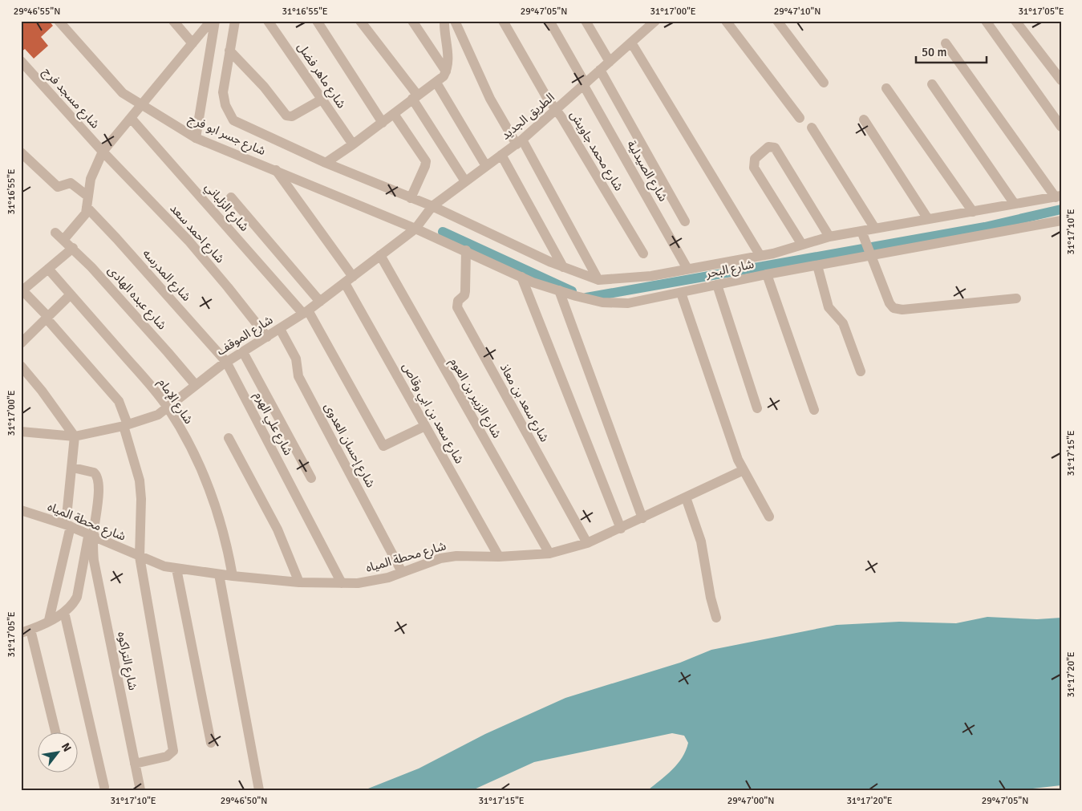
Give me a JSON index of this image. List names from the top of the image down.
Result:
{
  "streets": {
    "street": [
      "شارع ماهر فضل",
      "شارع مسجد فرج",
      "الطريق الجديد",
      "شارع جسر ابو فرج",
      "شارع محمد جاويش",
      "شارع الصيدلية",
      "شارع الزلباني",
      "شارع احمد سعد",
      "شارع البحر",
      "شارع المدرسه",
      "شارع عبده الهادى",
      "شارع الموقف",
      "شارع الزبير بن العوم",
      "شارع الإمام",
      "شارع سعد بن معاذ",
      "شارع سعد بن ابي وقاص",
      "شارع علي الهرم",
      "شارع إحسان العدوى",
      "شارع محطة المياه",
      "شارع التراكوه"
    ]
  },
  "crossings": [
    ["شارع مسجد فرج", "شارع احمد سعد"],
    ["الطريق الجديد", "شارع جسر ابو فرج"],
    ["الطريق الجديد", "شارع محمد جاويش"],
    ["الطريق الجديد", "شارع الصيدلية"],
    ["الطريق الجديد", "شارع البحر"],
    ["الطريق الجديد", "شارع الموقف"],
    ["شارع جسر ابو فرج", "شارع البحر"],
    ["شارع جسر ابو فرج", "شارع الموقف"],
    ["شارع جسر ابو فرج", "شارع سعد بن ابي وقاص"],
    ["شارع الزلباني", "شارع الموقف"],
    ["شارع الزلباني", "شارع سعد بن ابي وقاص"],
    ["شارع احمد سعد", "شارع الموقف"],
    ["شارع البحر", "شارع الموقف"],
    ["شارع البحر", "شارع سعد بن معاذ"],
    ["شارع المدرسه", "شارع الموقف"],
    ["شارع المدرسه", "شارع علي الهرم"],
    ["شارع عبده الهادى", "شارع الموقف"],
    ["شارع الموقف", "شارع الزبير بن العوم"],
    ["شارع الموقف", "شارع الإمام"],
    ["شارع الموقف", "شارع سعد بن ابي وقاص"],
    ["شارع الموقف", "شارع علي الهرم"],
    ["شارع الموقف", "شارع إحسان العدوى"],
    ["شارع الزبير بن العوم", "شارع محطة المياه"],
    ["شارع الإمام", "شارع محطة المياه"],
    ["شارع سعد بن معاذ", "شارع محطة المياه"],
    ["شارع سعد بن ابي وقاص", "شارع محطة المياه"],
    ["شارع علي الهرم", "شارع محطة المياه"],
    ["شارع إحسان العدوى", "شارع محطة المياه"],
    ["شارع محطة المياه", "شارع التراكوه"]
  ],
  "scale_bar": "50 m",
  "north": "top right",
  "coordinates": [
    "29°46'55\"N",
    "31°16'55\"E",
    "29°47'05\"N",
    "31°17'00\"E",
    "29°47'10\"N",
    "31°17'05\"E",
    "31°17'10\"E",
    "31°17'15\"E",
    "31°17'20\"E",
    "29°46'50\"N",
    "29°47'00\"N"
  ]
}
